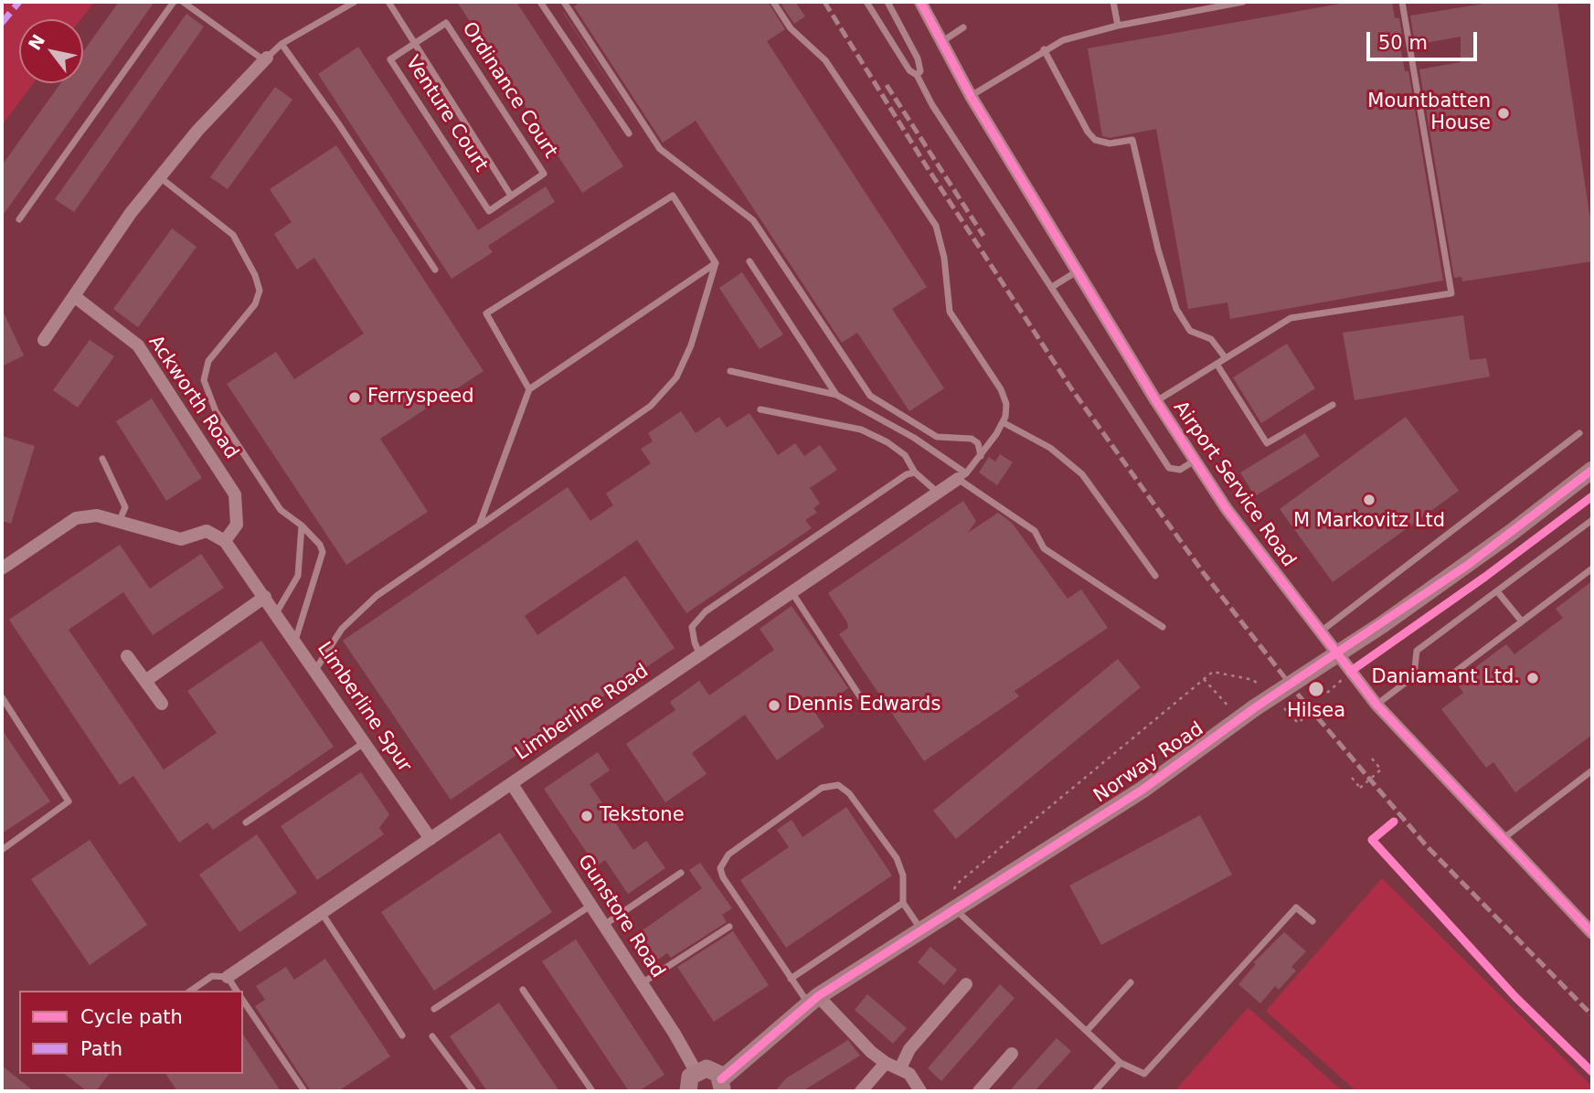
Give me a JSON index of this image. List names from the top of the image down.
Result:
{
  "streets": {
    "street": [
      "Ackworth Road",
      "Airport Service Road",
      "Limberline Spur",
      "Limberline Road",
      "Norway Road",
      "Gunstore Road"
    ],
    "lane": ["Ordinance Court", "Venture Court"]
  },
  "crossings": [
    ["Ordinance Court", "Venture Court"],
    ["Ackworth Road", "Limberline Spur"],
    ["Limberline Spur", "Limberline Road"],
    ["Limberline Road", "Gunstore Road"],
    ["Norway Road", "Gunstore Road"]
  ],
  "places": [
    "Mountbatten House",
    "Ferryspeed",
    "M Markovitz Ltd",
    "Daniamant Ltd.",
    "Hilsea",
    "Dennis Edwards",
    "Tekstone"
  ],
  "legend": ["Cycle path", "Path"],
  "scale_bar": "50 m",
  "north": "top left"
}
